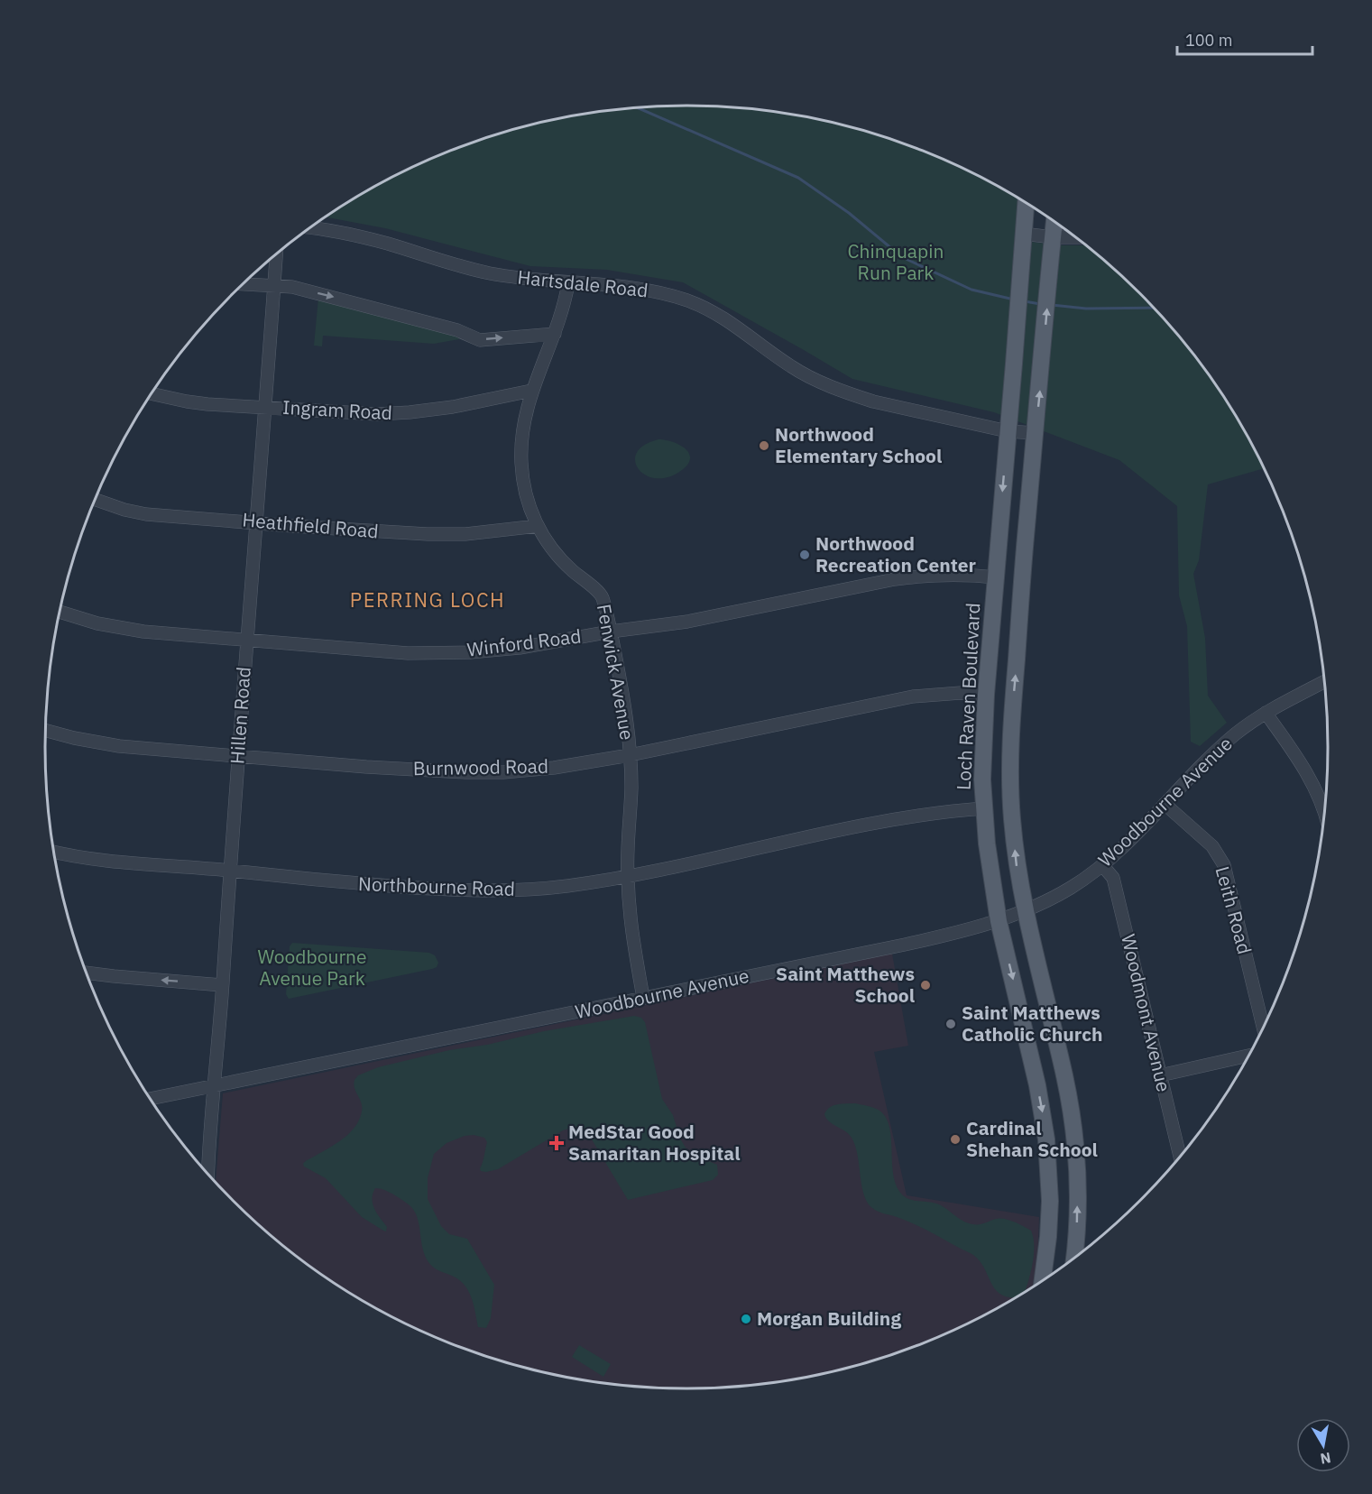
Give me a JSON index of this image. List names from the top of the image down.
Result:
{
  "streets": {
    "main road": ["Loch Raven Boulevard"],
    "street": [
      "Hartsdale Road",
      "Ingram Road",
      "Heathfield Road",
      "Winford Road",
      "Fenwick Avenue",
      "Hillen Road",
      "Burnwood Road",
      "Woodbourne Avenue",
      "Northbourne Road",
      "Leith Road",
      "Woodmont Avenue"
    ]
  },
  "crossings": [
    ["Hartsdale Road", "Fenwick Avenue"],
    ["Hartsdale Road", "Loch Raven Boulevard"],
    ["Ingram Road", "Fenwick Avenue"],
    ["Ingram Road", "Hillen Road"],
    ["Heathfield Road", "Fenwick Avenue"],
    ["Heathfield Road", "Hillen Road"],
    ["Winford Road", "Fenwick Avenue"],
    ["Winford Road", "Loch Raven Boulevard"],
    ["Winford Road", "Hillen Road"],
    ["Fenwick Avenue", "Burnwood Road"],
    ["Fenwick Avenue", "Woodbourne Avenue"],
    ["Fenwick Avenue", "Northbourne Road"],
    ["Loch Raven Boulevard", "Burnwood Road"],
    ["Loch Raven Boulevard", "Woodbourne Avenue"],
    ["Loch Raven Boulevard", "Northbourne Road"],
    ["Hillen Road", "Burnwood Road"],
    ["Hillen Road", "Woodbourne Avenue"],
    ["Hillen Road", "Northbourne Road"],
    ["Woodbourne Avenue", "Leith Road"],
    ["Woodbourne Avenue", "Woodmont Avenue"]
  ],
  "districts": ["PERRING LOCH"],
  "parks": ["Chinquapin Run Park", "Woodbourne Avenue Park"],
  "places": {
    "other": [
      "Northwood Elementary School",
      "Northwood Recreation Center",
      "Saint Matthews School",
      "Saint Matthews Catholic Church",
      "Cardinal Shehan School",
      "Morgan Building"
    ],
    "health": ["MedStar Good Samaritan Hospital"]
  },
  "scale_bar": "100 m",
  "north": "bottom"
}
